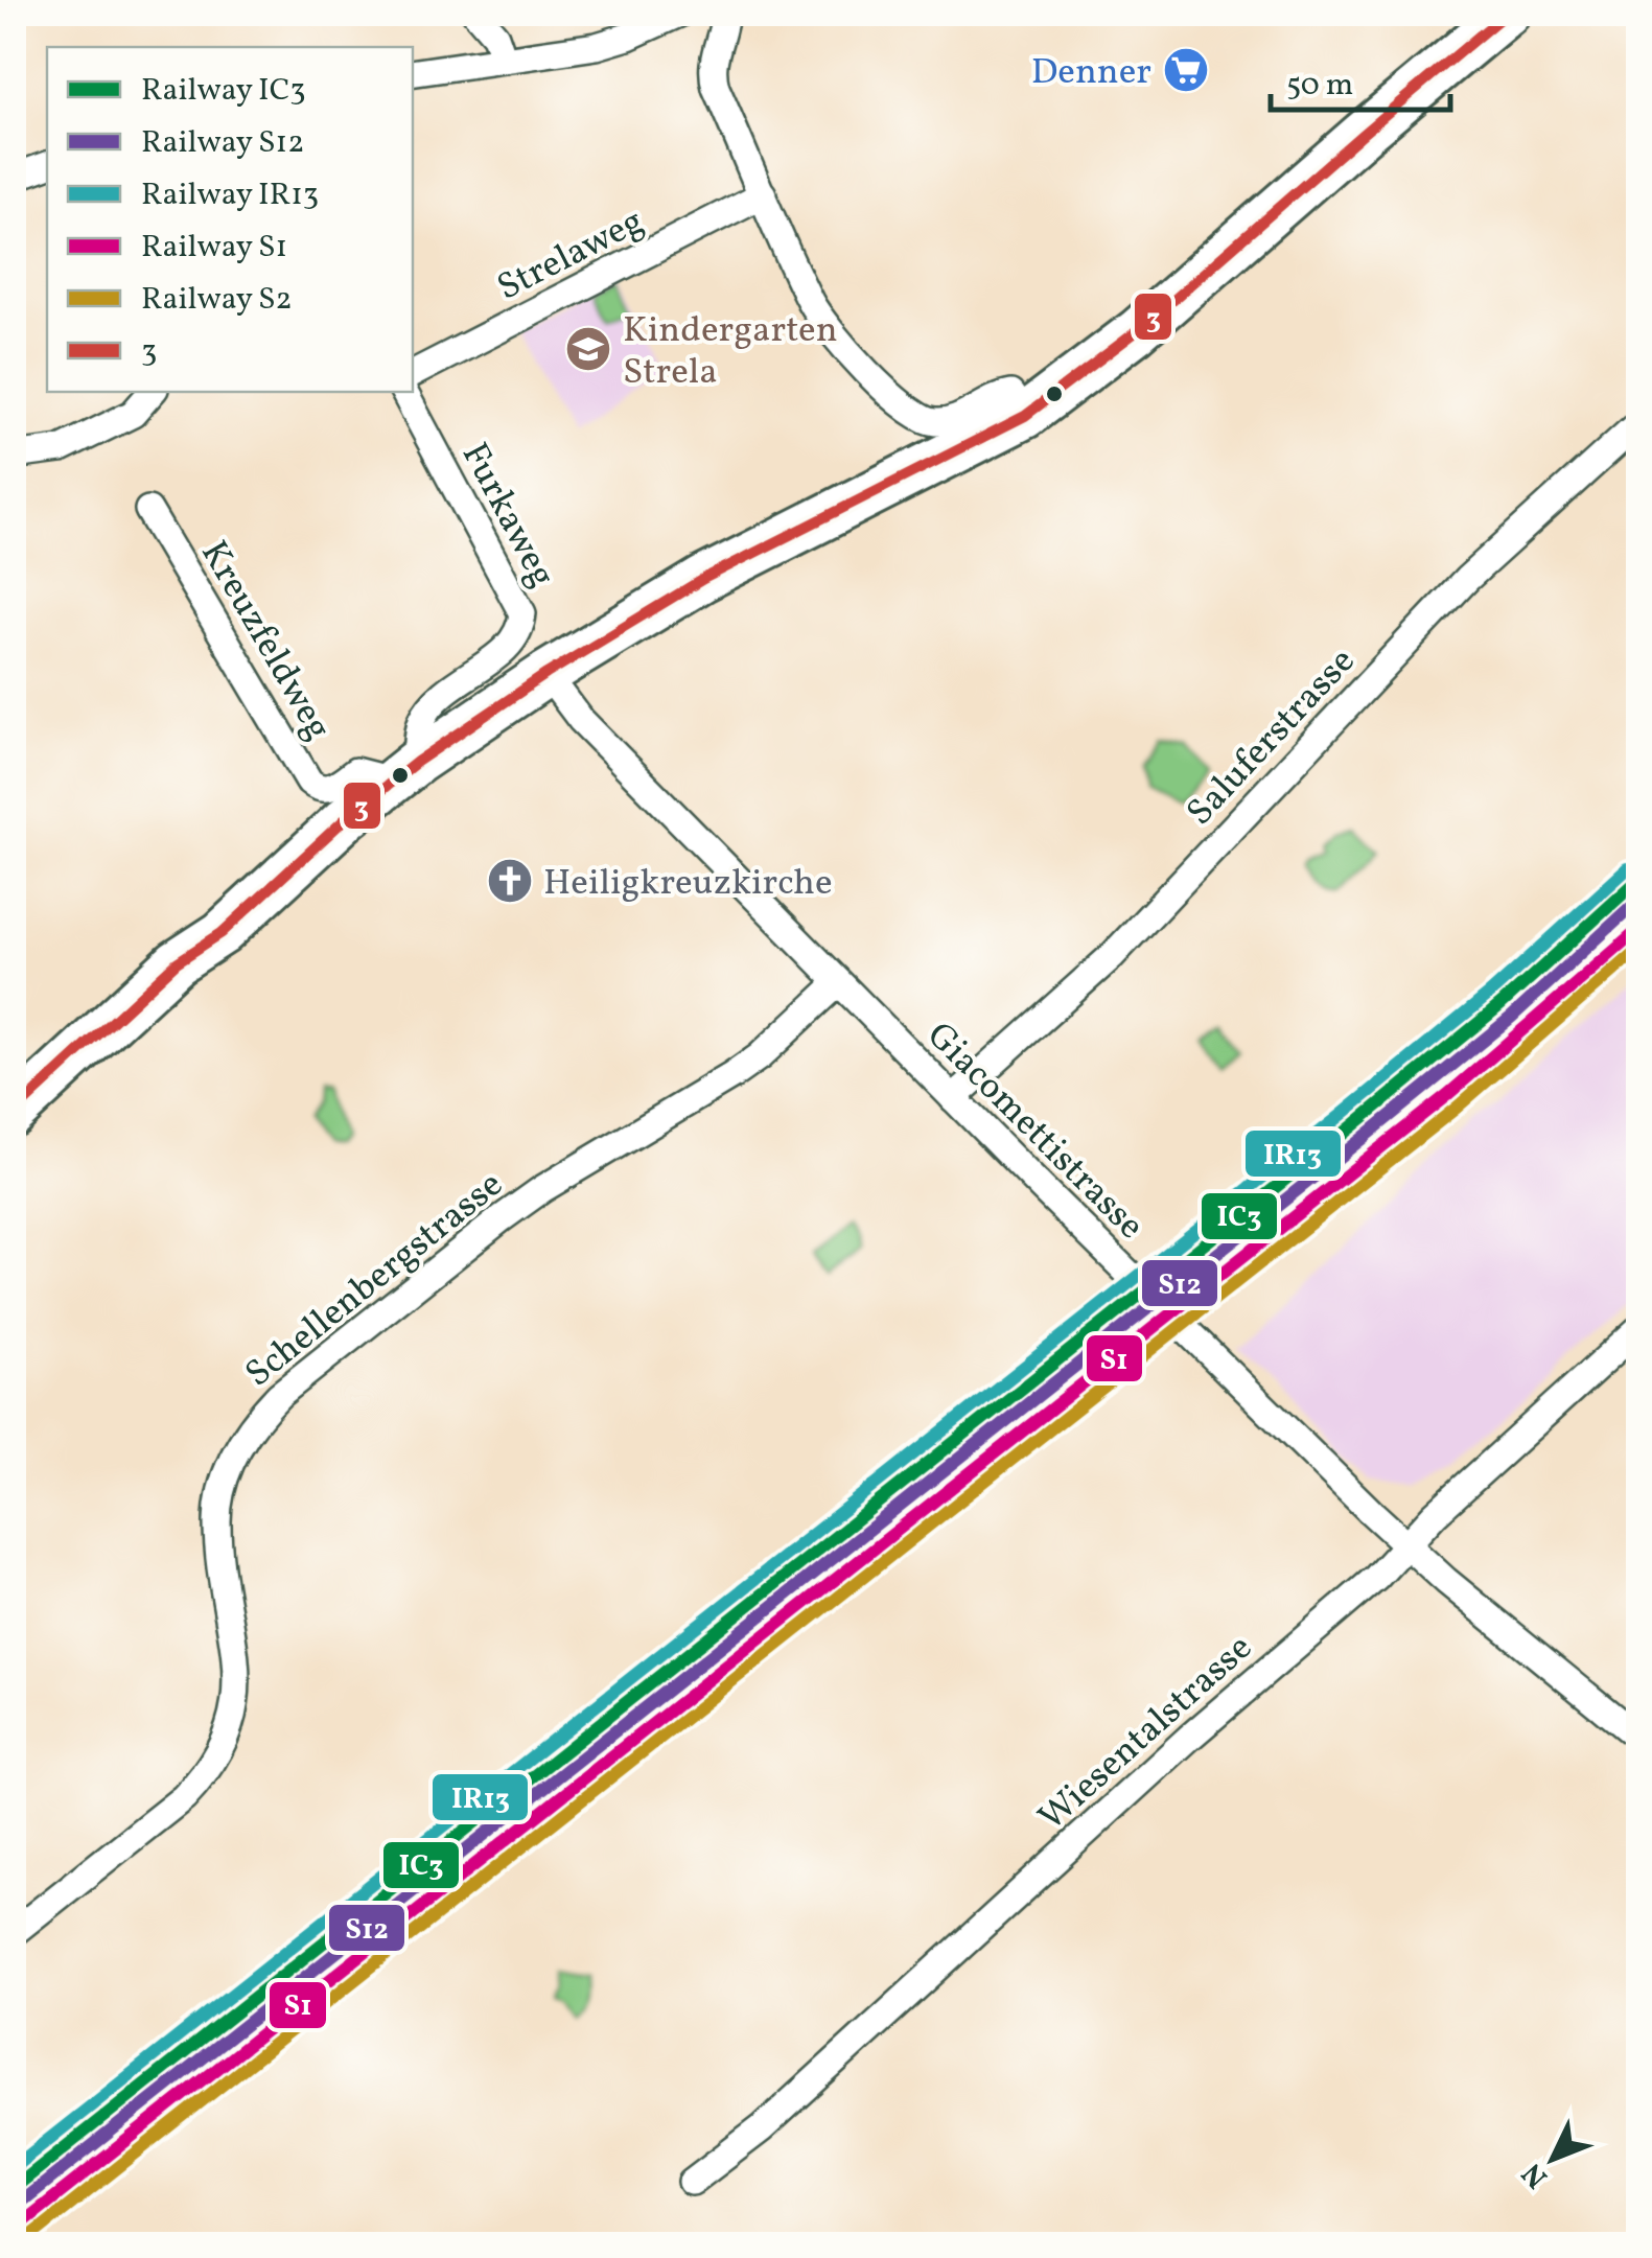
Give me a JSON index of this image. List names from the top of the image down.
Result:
{
  "streets": {
    "street": [
      "Strelaweg",
      "Furkaweg",
      "Kreuzfeldweg",
      "Saluferstrasse",
      "Giacomettistrasse",
      "Schellenbergstrasse",
      "Wiesentalstrasse"
    ]
  },
  "crossings": [
    ["Furkaweg", "Kreuzfeldweg"],
    ["Saluferstrasse", "Giacomettistrasse"],
    ["Giacomettistrasse", "Schellenbergstrasse"],
    ["Giacomettistrasse", "Wiesentalstrasse"]
  ],
  "places": {
    "supermarket": ["Denner"],
    "school or university": ["Kindergarten Strela"],
    "church": ["Heiligkreuzkirche"]
  },
  "lines": [
    "transit line 3",
    "rail line IR13",
    "rail line IC3",
    "rail line S12",
    "rail line S1",
    "rail line S2"
  ],
  "legend": [
    "Railway IC3",
    "Railway S12",
    "Railway IR13",
    "Railway S1",
    "Railway S2",
    "3"
  ],
  "scale_bar": "50 m",
  "north": "bottom left"
}
